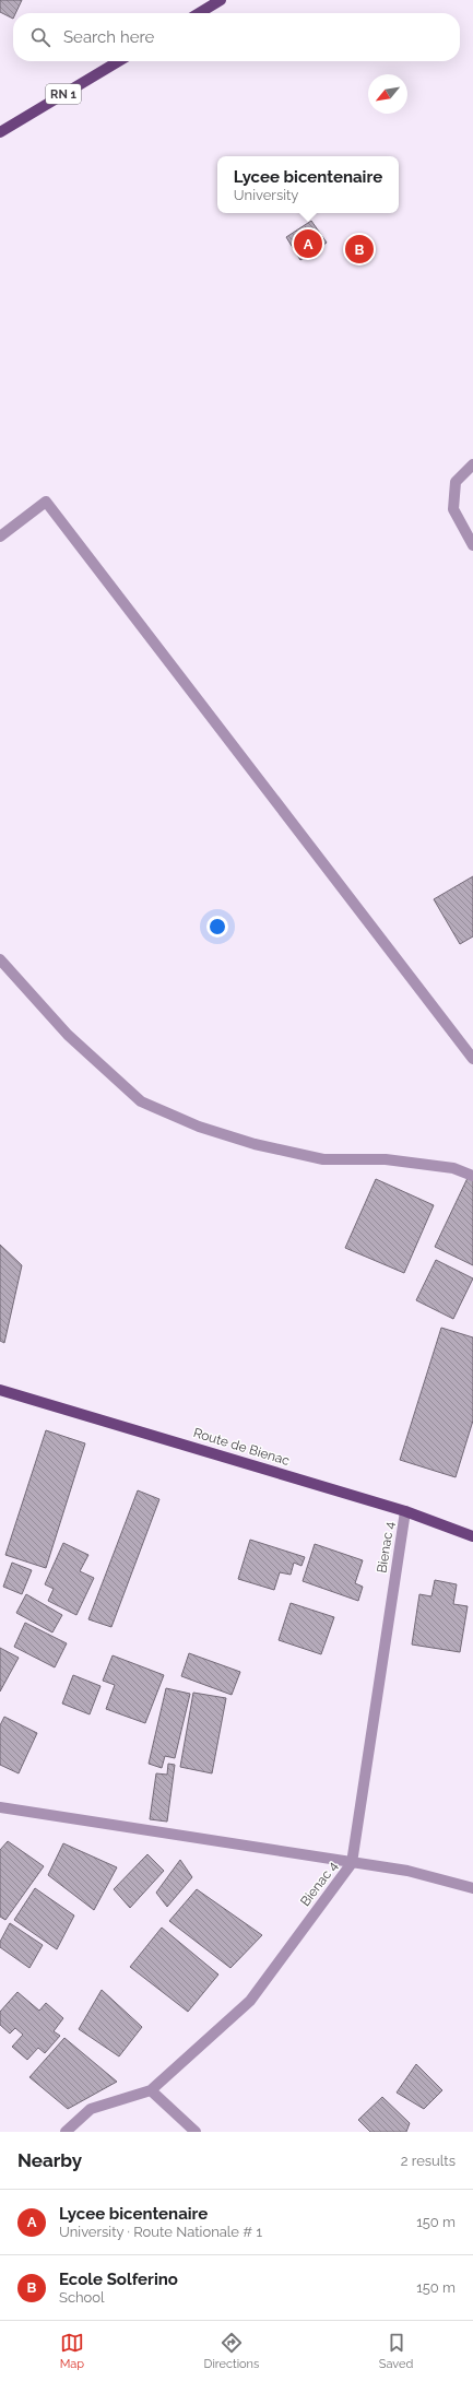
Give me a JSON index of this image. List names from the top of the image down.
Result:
{
  "streets": {
    "main road": ["RN 1", "Route de Bienac"],
    "street": ["Bienac 4"]
  },
  "crossings": [
    ["Route de Bienac", "Bienac 4"]
  ],
  "north": "bottom left",
  "page": {
    "search": "Search here",
    "popup": ["Lycee bicentenaire", "University"],
    "pins": ["A", "B"],
    "heading": ["Nearby", "2 results"],
    "list": [
      {
        "mark": "A",
        "name": "Lycee bicentenaire",
        "note": "University · Route Nationale # 1",
        "value": "150 m"
      },
      {
        "mark": "B",
        "name": "Ecole Solferino",
        "note": "School",
        "value": "150 m"
      }
    ],
    "nav": ["Map", "Directions", "Saved"]
  }
}
